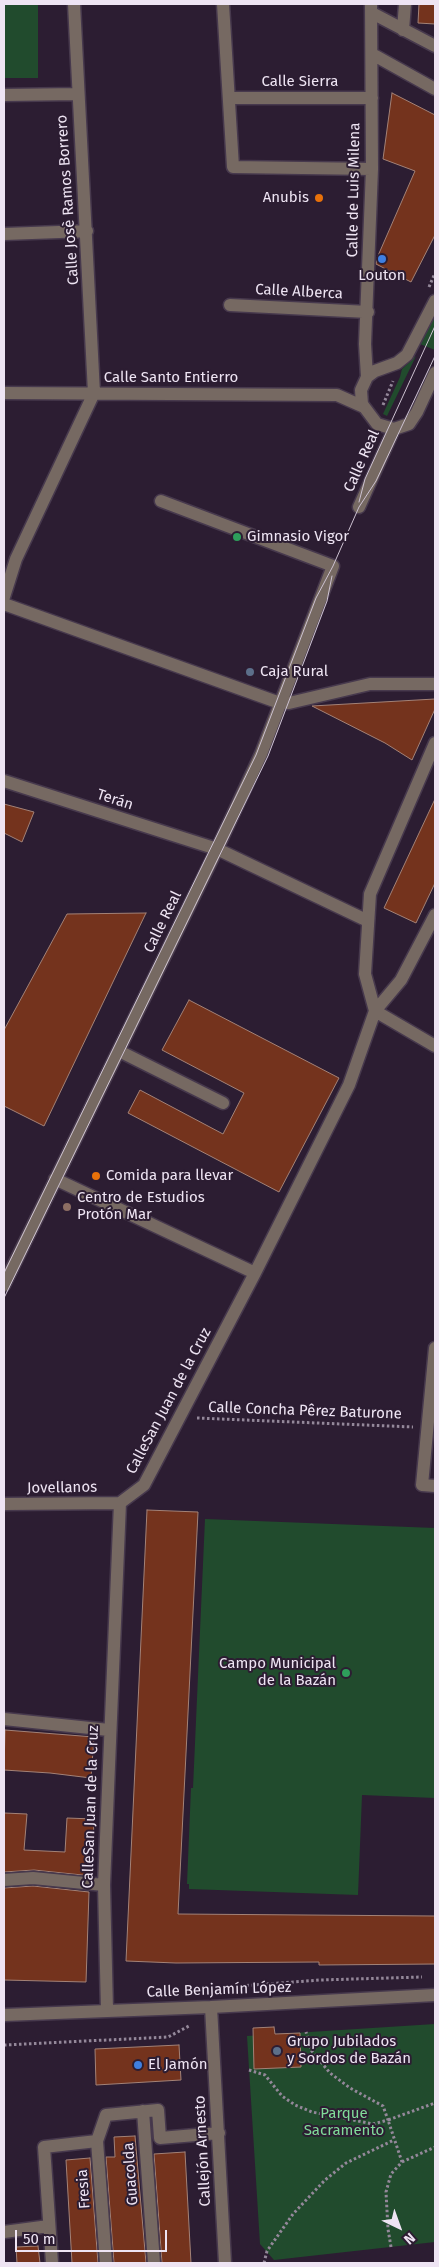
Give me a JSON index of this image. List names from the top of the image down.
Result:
{
  "streets": {
    "street": [
      "Calle Sierra",
      "Calle de Luis Milena",
      "Calle Josè Ramos Borrero",
      "Calle Alberca",
      "Calle Santo Entierro",
      "Calle Real",
      "Terán",
      "CalleSan Juan de la Cruz",
      "Jovellanos",
      "Calle Benjamín López",
      "Callejón Arnesto",
      "Guacolda",
      "Fresia"
    ],
    "path": ["Calle Concha Pêrez Baturone"]
  },
  "crossings": [
    ["Calle Sierra", "Calle de Luis Milena"],
    ["Calle de Luis Milena", "Calle Alberca"],
    ["Calle de Luis Milena", "Calle Real"],
    ["Calle Josè Ramos Borrero", "Calle Santo Entierro"],
    ["Calle Real", "Terán"],
    ["CalleSan Juan de la Cruz", "Calle Concha Pêrez Baturone"],
    ["CalleSan Juan de la Cruz", "Jovellanos"],
    ["CalleSan Juan de la Cruz", "Calle Benjamín López"],
    ["Calle Benjamín López", "Callejón Arnesto"]
  ],
  "parks": ["Parque Sacramento"],
  "places": [
    "Anubis",
    "Louton",
    "Gimnasio Vigor",
    "Caja Rural",
    "Comida para llevar",
    "Centro de Estudios Protón Mar",
    "Campo Municipal de la Bazán",
    "Grupo Jubilados y Sordos de Bazán",
    "El Jamón"
  ],
  "scale_bar": "50 m",
  "north": "bottom right"
}
